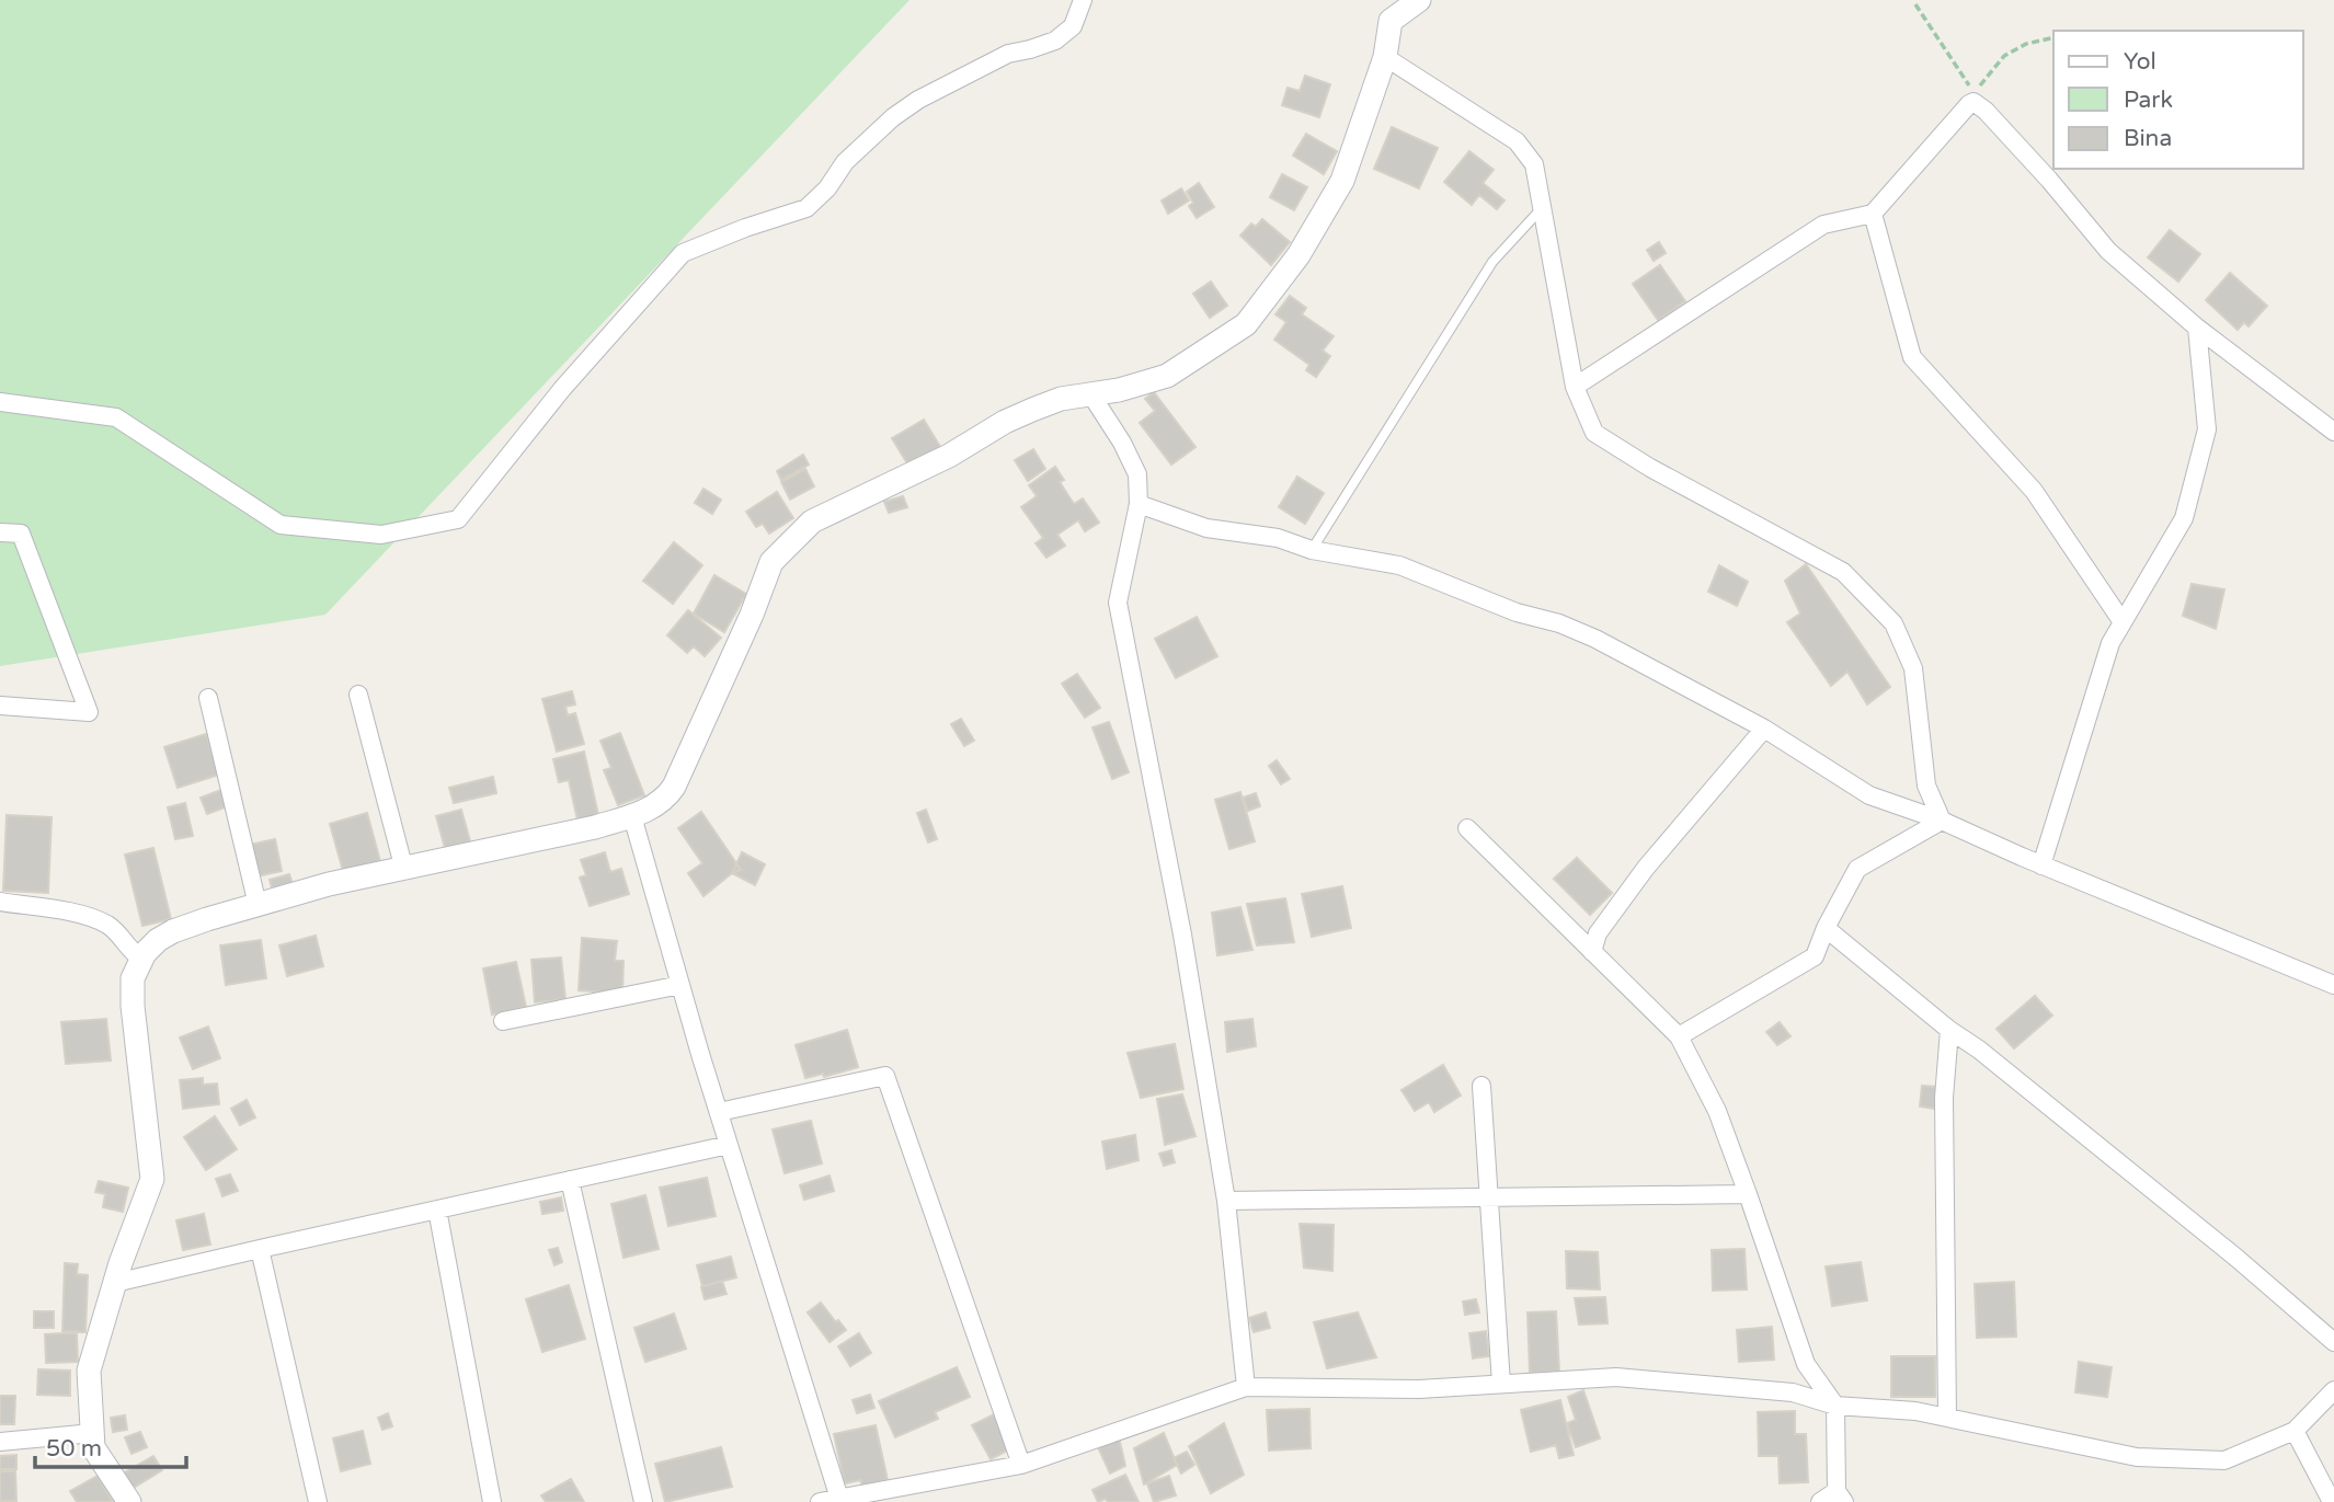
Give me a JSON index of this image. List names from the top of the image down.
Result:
{
  "legend": ["Yol", "Park", "Bina"],
  "scale_bar": "50 m"
}
